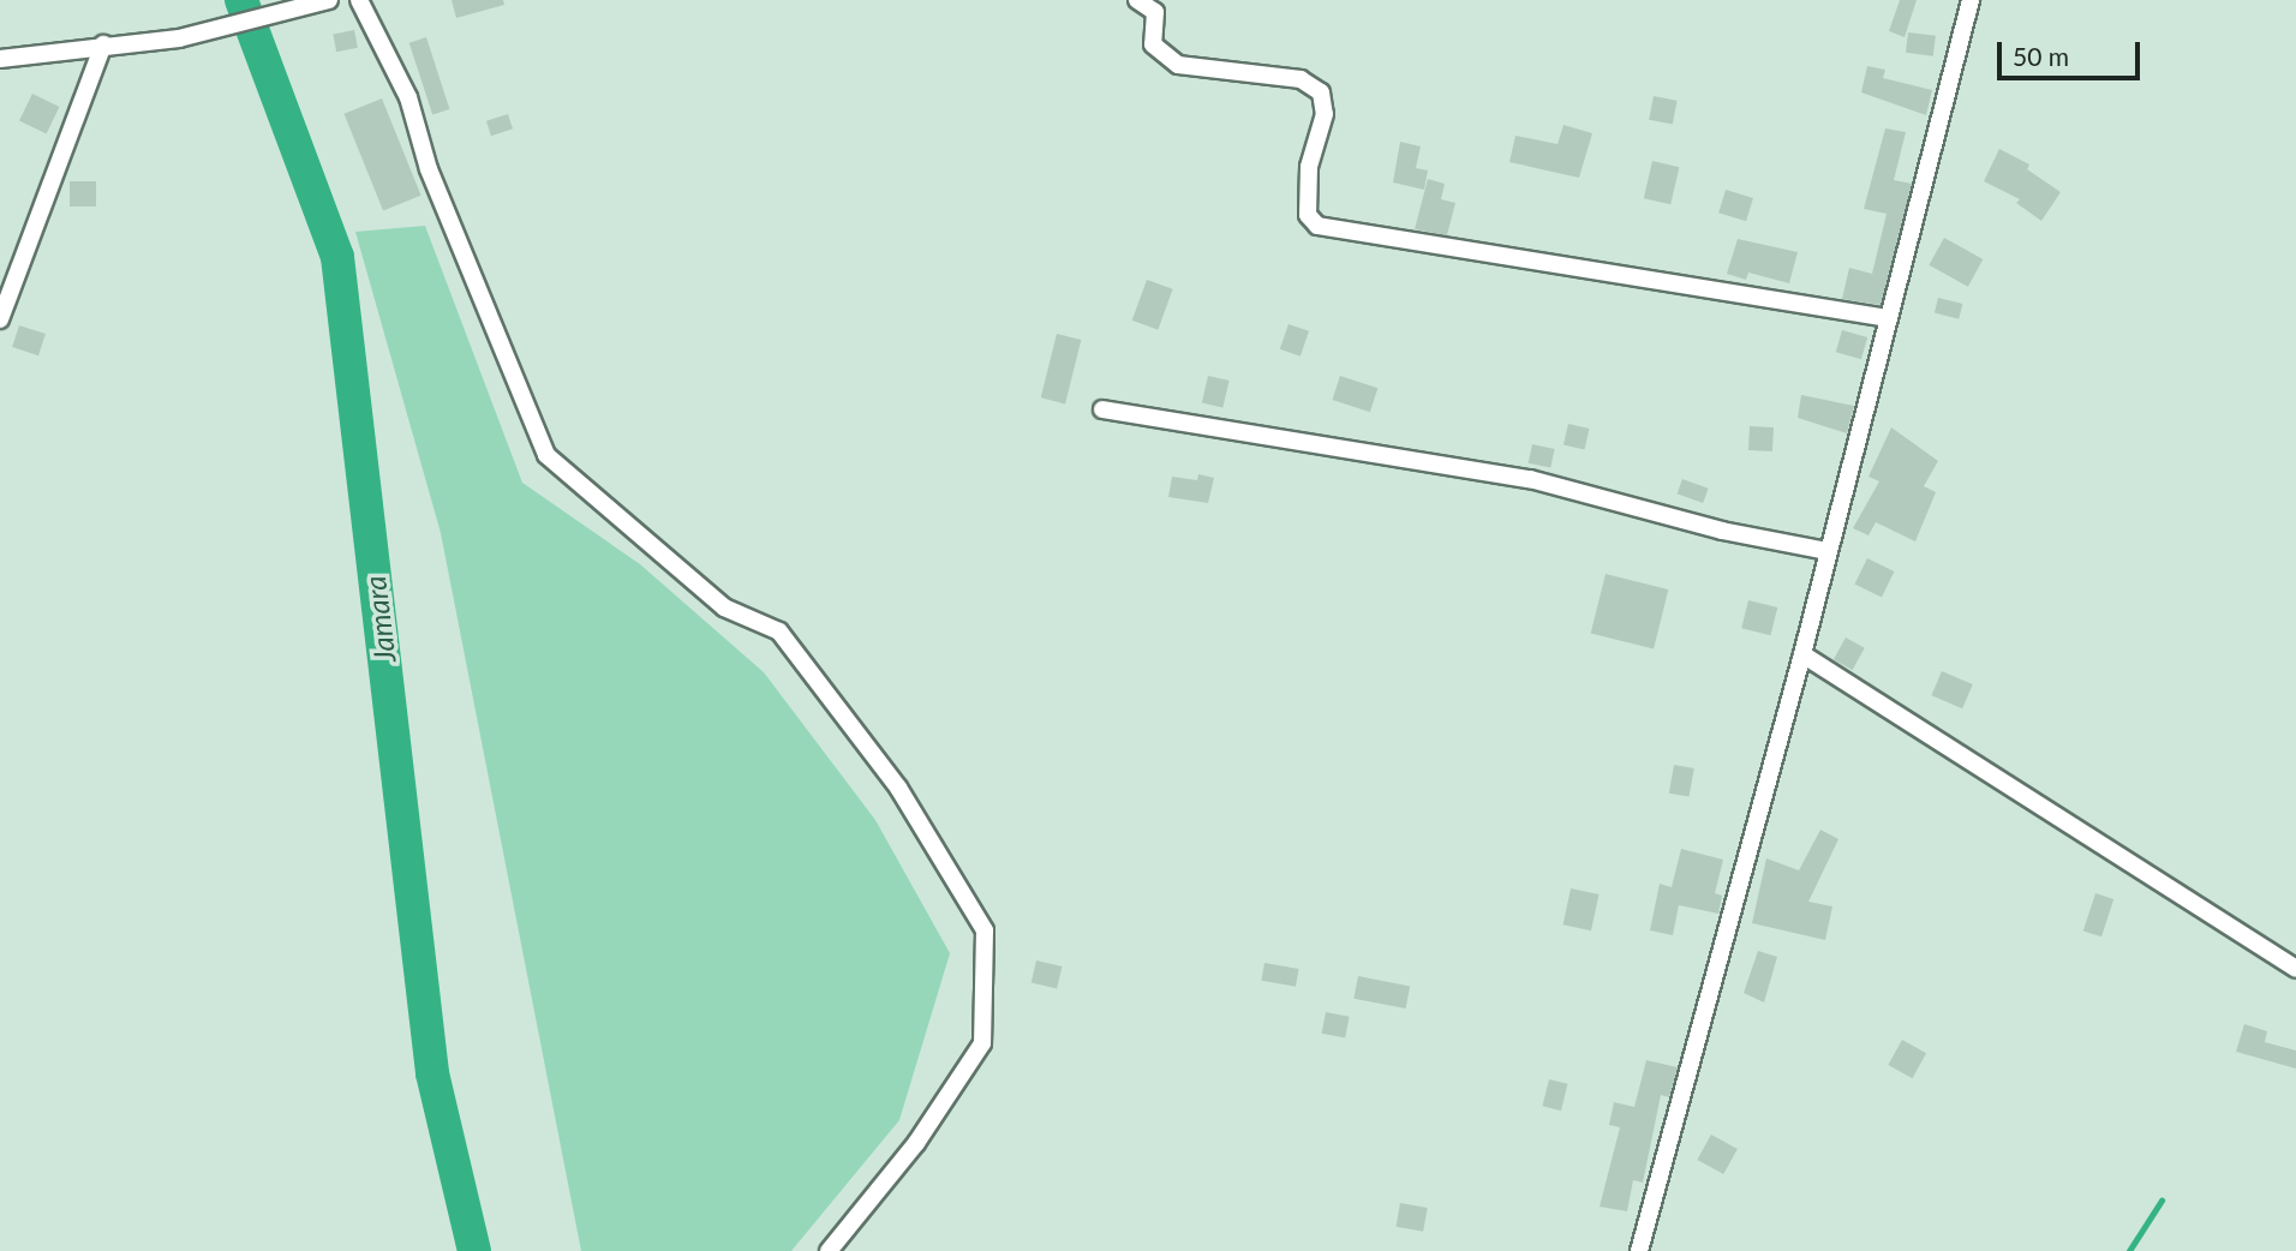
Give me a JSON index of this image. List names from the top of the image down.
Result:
{
  "water": ["Jamara"],
  "scale_bar": "50 m"
}
